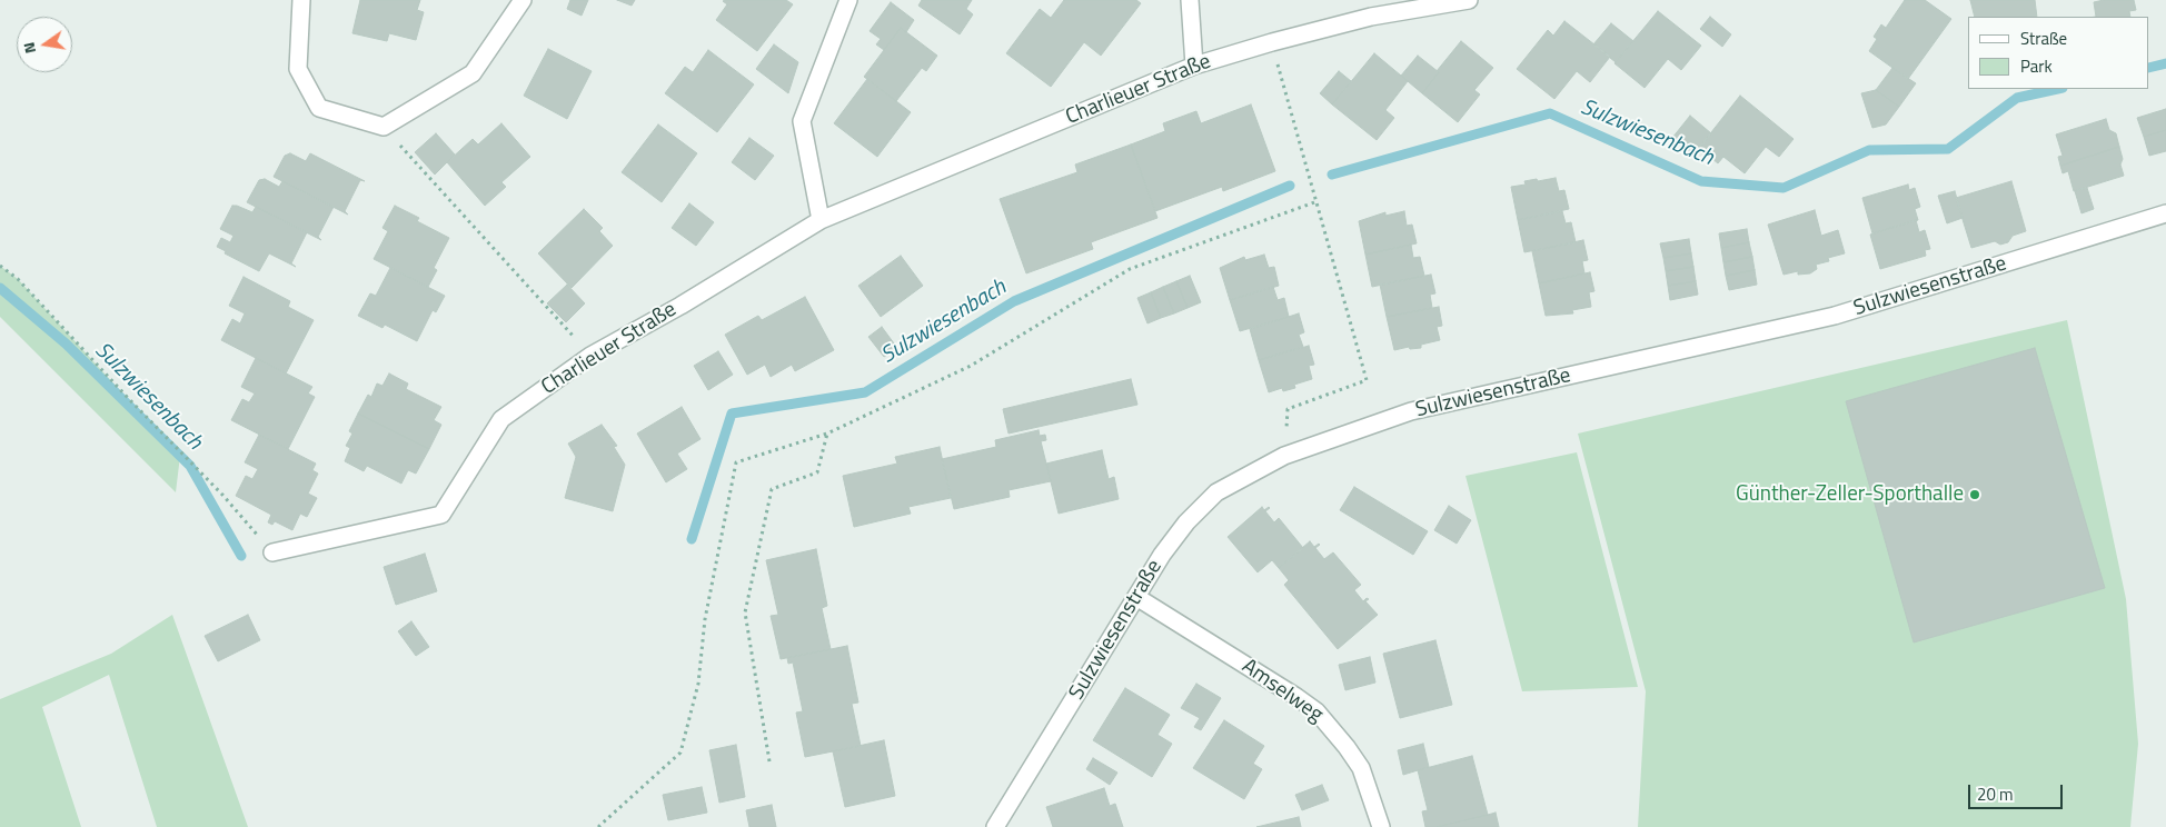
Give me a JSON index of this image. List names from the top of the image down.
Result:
{
  "streets": {
    "street": ["Charlieuer Straße", "Sulzwiesenstraße", "Amselweg"]
  },
  "crossings": [
    ["Sulzwiesenstraße", "Amselweg"]
  ],
  "water": ["Sulzwiesenbach"],
  "places": ["Günther-Zeller-Sporthalle"],
  "legend": ["Straße", "Park"],
  "scale_bar": "20 m",
  "north": "left"
}
